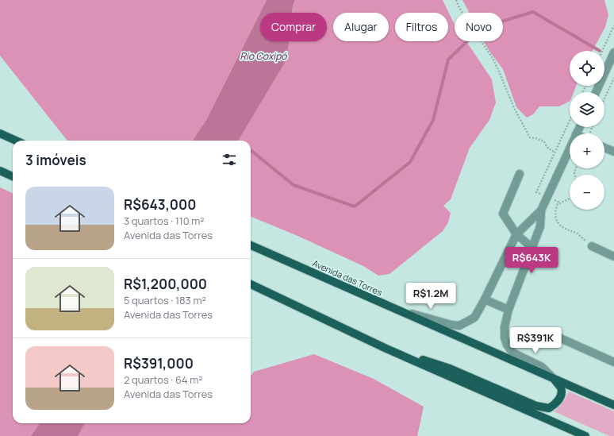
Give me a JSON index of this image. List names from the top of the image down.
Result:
{
  "streets": {
    "main road": ["Avenida das Torres"]
  },
  "water": ["Rio Coxipó"],
  "page": {
    "chip": [
      "Comprar",
      "Alugar",
      "Filtros",
      "Novo"
    ],
    "map_buttons": ["+", "−"],
    "heading": "3 imóveis",
    "list": [
      {
        "name": "R$643,000",
        "note": "3 quartos · 110 m² · Avenida das Torres"
      },
      {
        "name": "R$1,200,000",
        "note": "5 quartos · 183 m² · Avenida das Torres"
      },
      {
        "name": "R$391,000",
        "note": "2 quartos · 64 m² · Avenida das Torres"
      }
    ],
    "price": ["R$643K", "R$1.2M", "R$391K"]
  }
}
